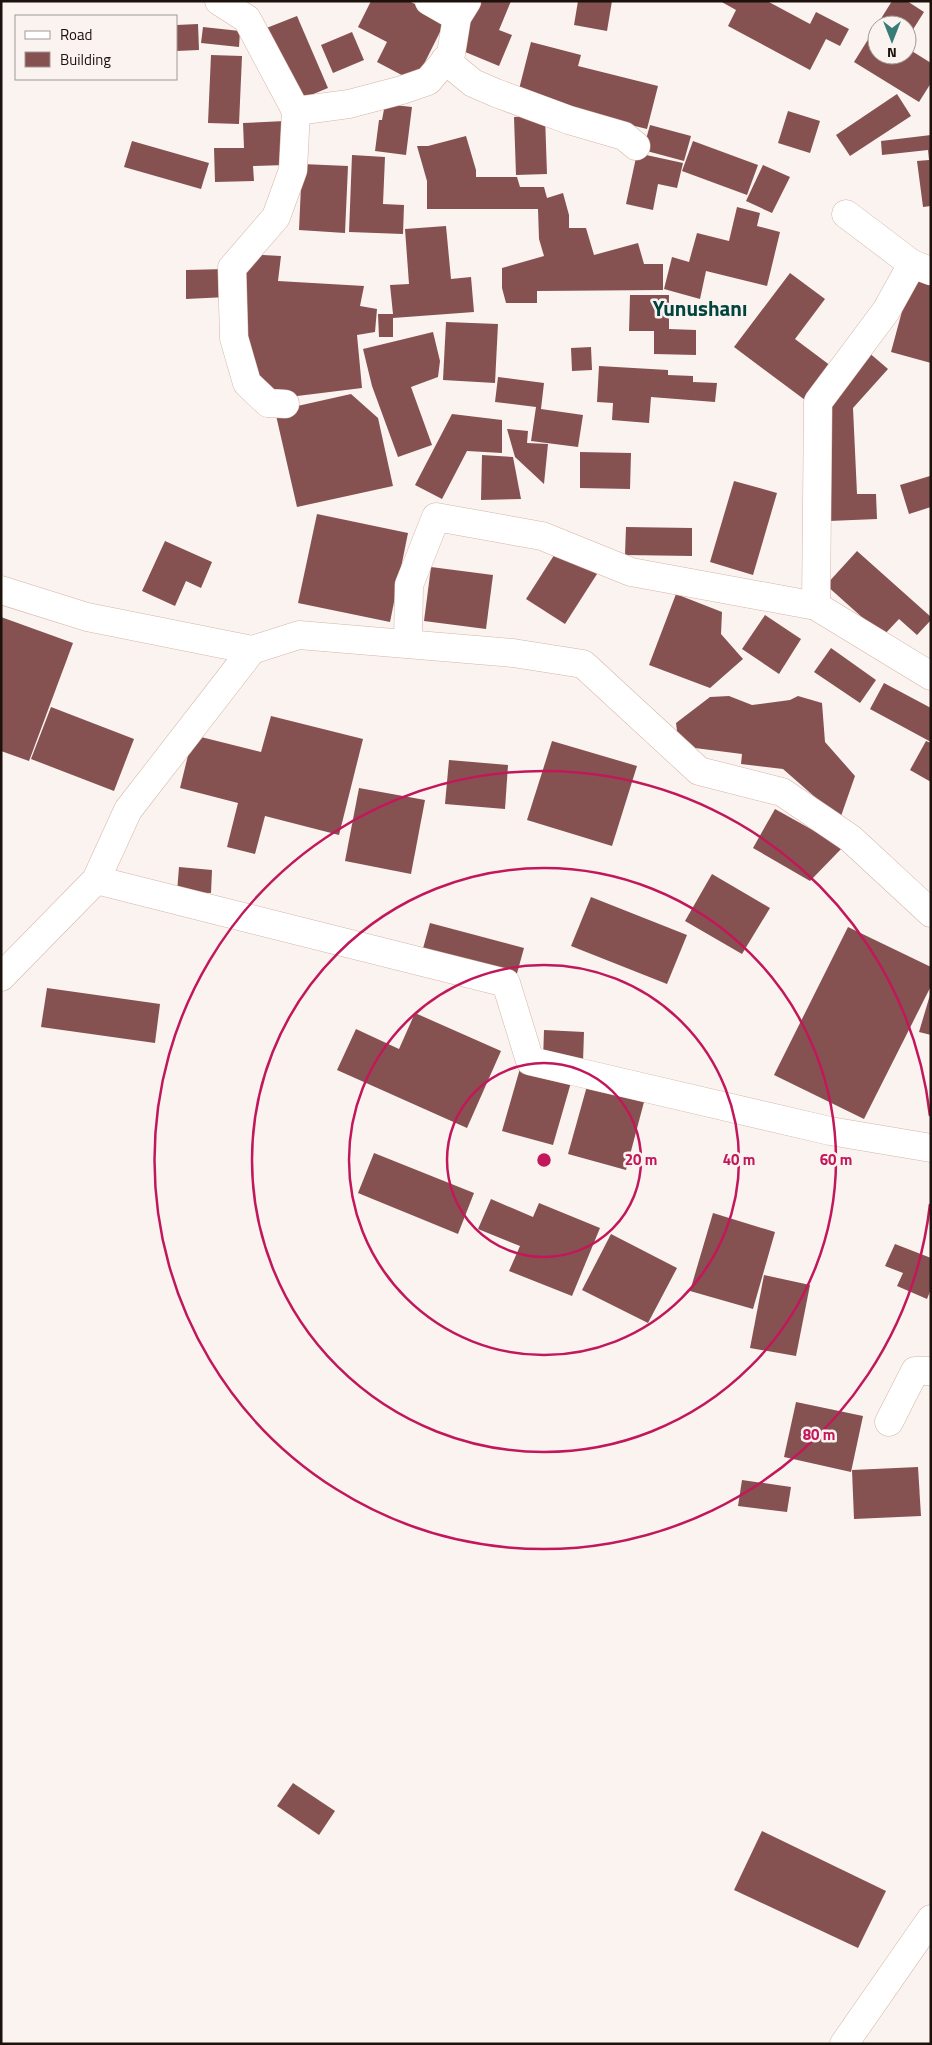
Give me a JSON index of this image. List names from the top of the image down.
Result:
{
  "districts": ["Yunushanı"],
  "legend": ["Road", "Building"],
  "north": "bottom",
  "rings": [
    "20 m",
    "40 m",
    "60 m",
    "80 m"
  ]
}
